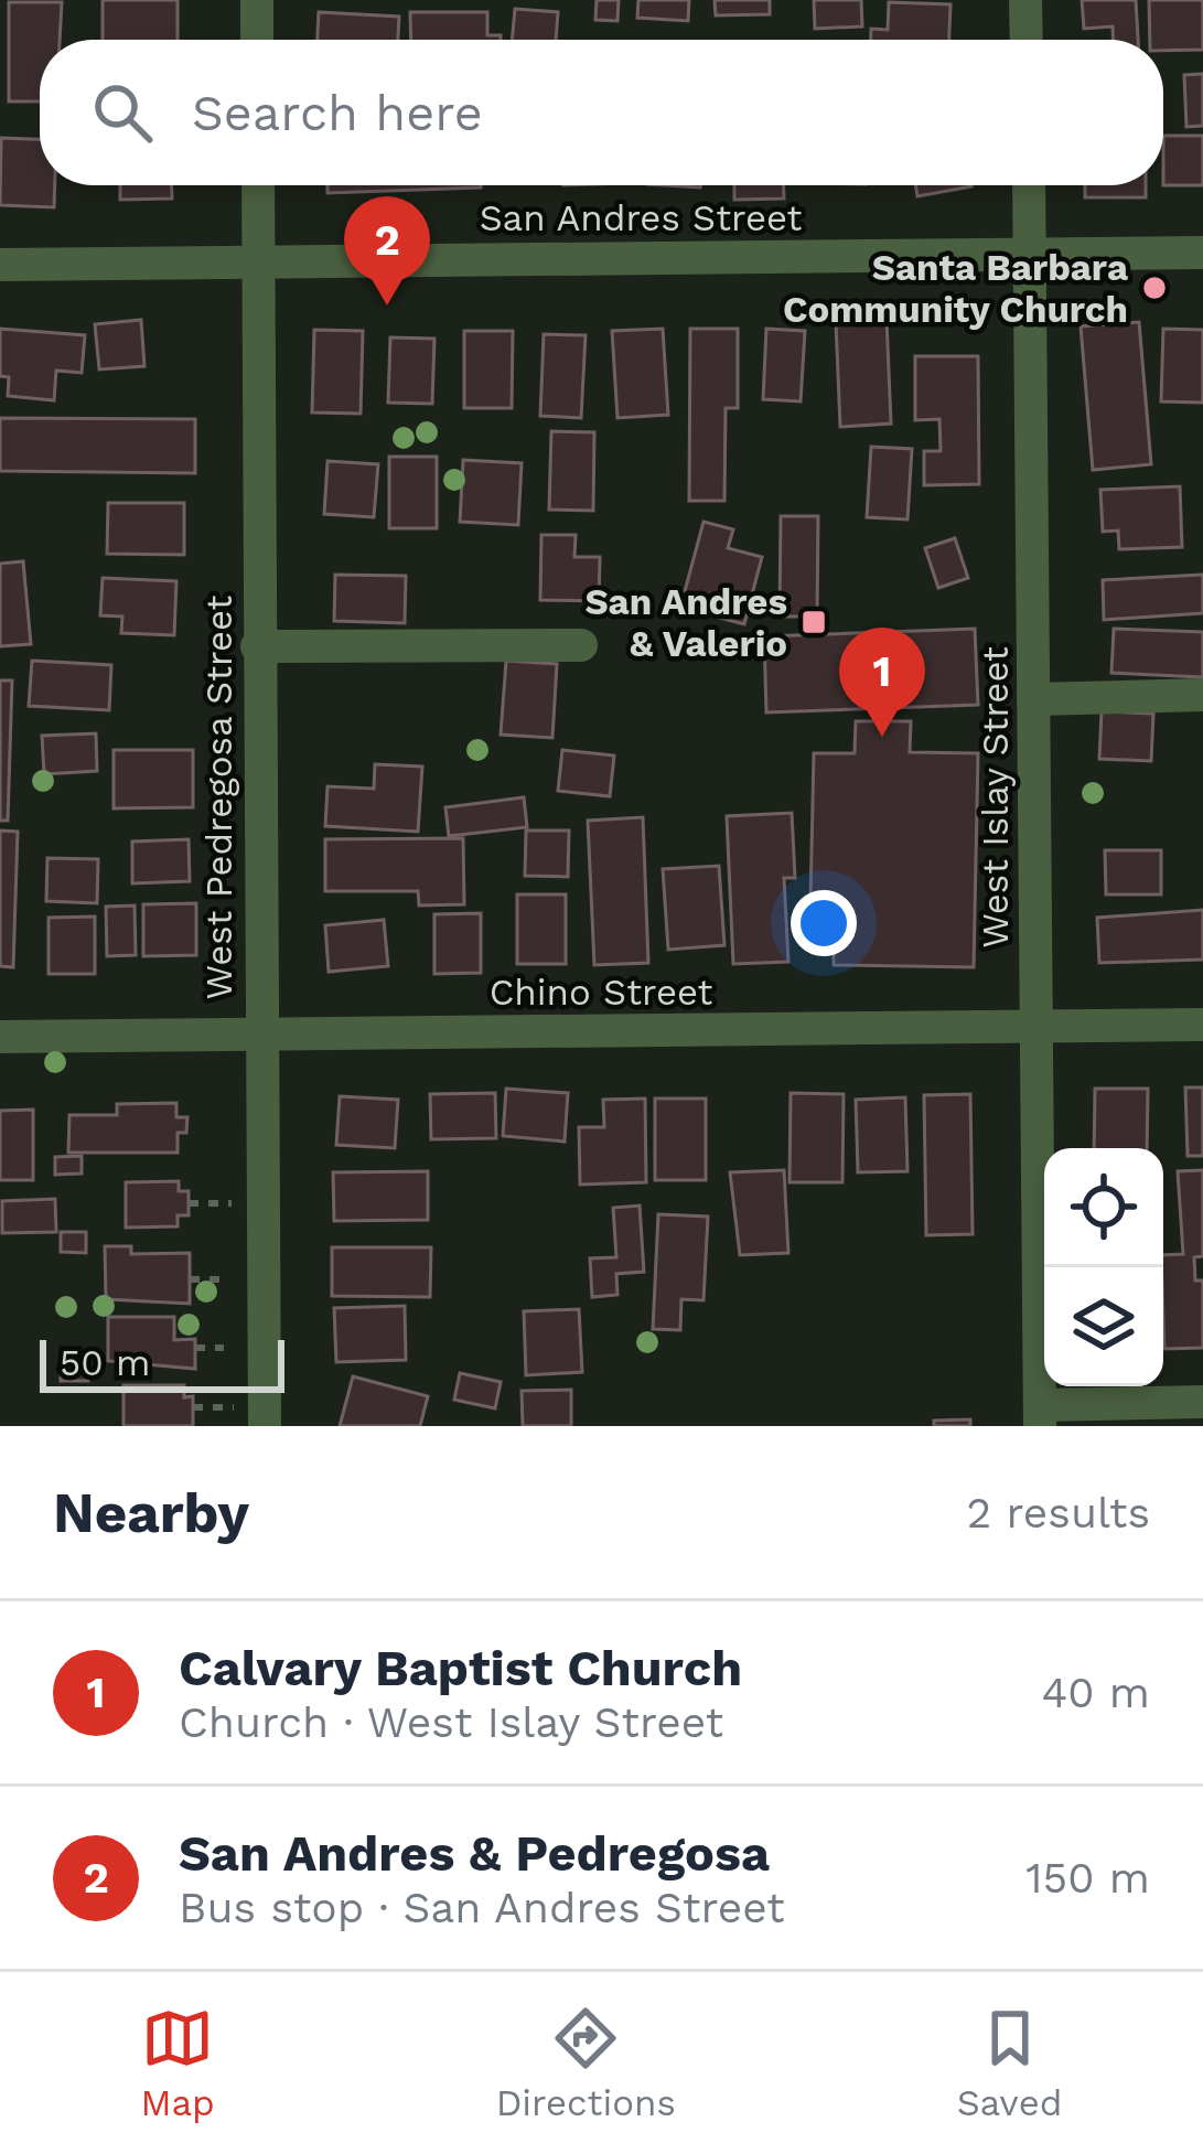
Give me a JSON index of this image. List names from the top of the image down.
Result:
{
  "streets": {
    "street": [
      "San Andres Street",
      "West Pedregosa Street",
      "West Islay Street",
      "Chino Street"
    ]
  },
  "crossings": [
    ["San Andres Street", "West Pedregosa Street"],
    ["San Andres Street", "West Islay Street"],
    ["West Pedregosa Street", "Chino Street"],
    ["West Islay Street", "Chino Street"]
  ],
  "places": {
    "other": ["Santa Barbara Community Church"],
    "transit": ["San Andres & Valerio"]
  },
  "scale_bar": "50 m",
  "page": {
    "search": "Search here",
    "pins": ["2", "1"],
    "scale": "50 m",
    "heading": ["Nearby", "2 results"],
    "list": [
      {
        "mark": "1",
        "name": "Calvary Baptist Church",
        "note": "Church · West Islay Street",
        "value": "40 m"
      },
      {
        "mark": "2",
        "name": "San Andres & Pedregosa",
        "note": "Bus stop · San Andres Street",
        "value": "150 m"
      }
    ],
    "nav": ["Map", "Directions", "Saved"]
  }
}
